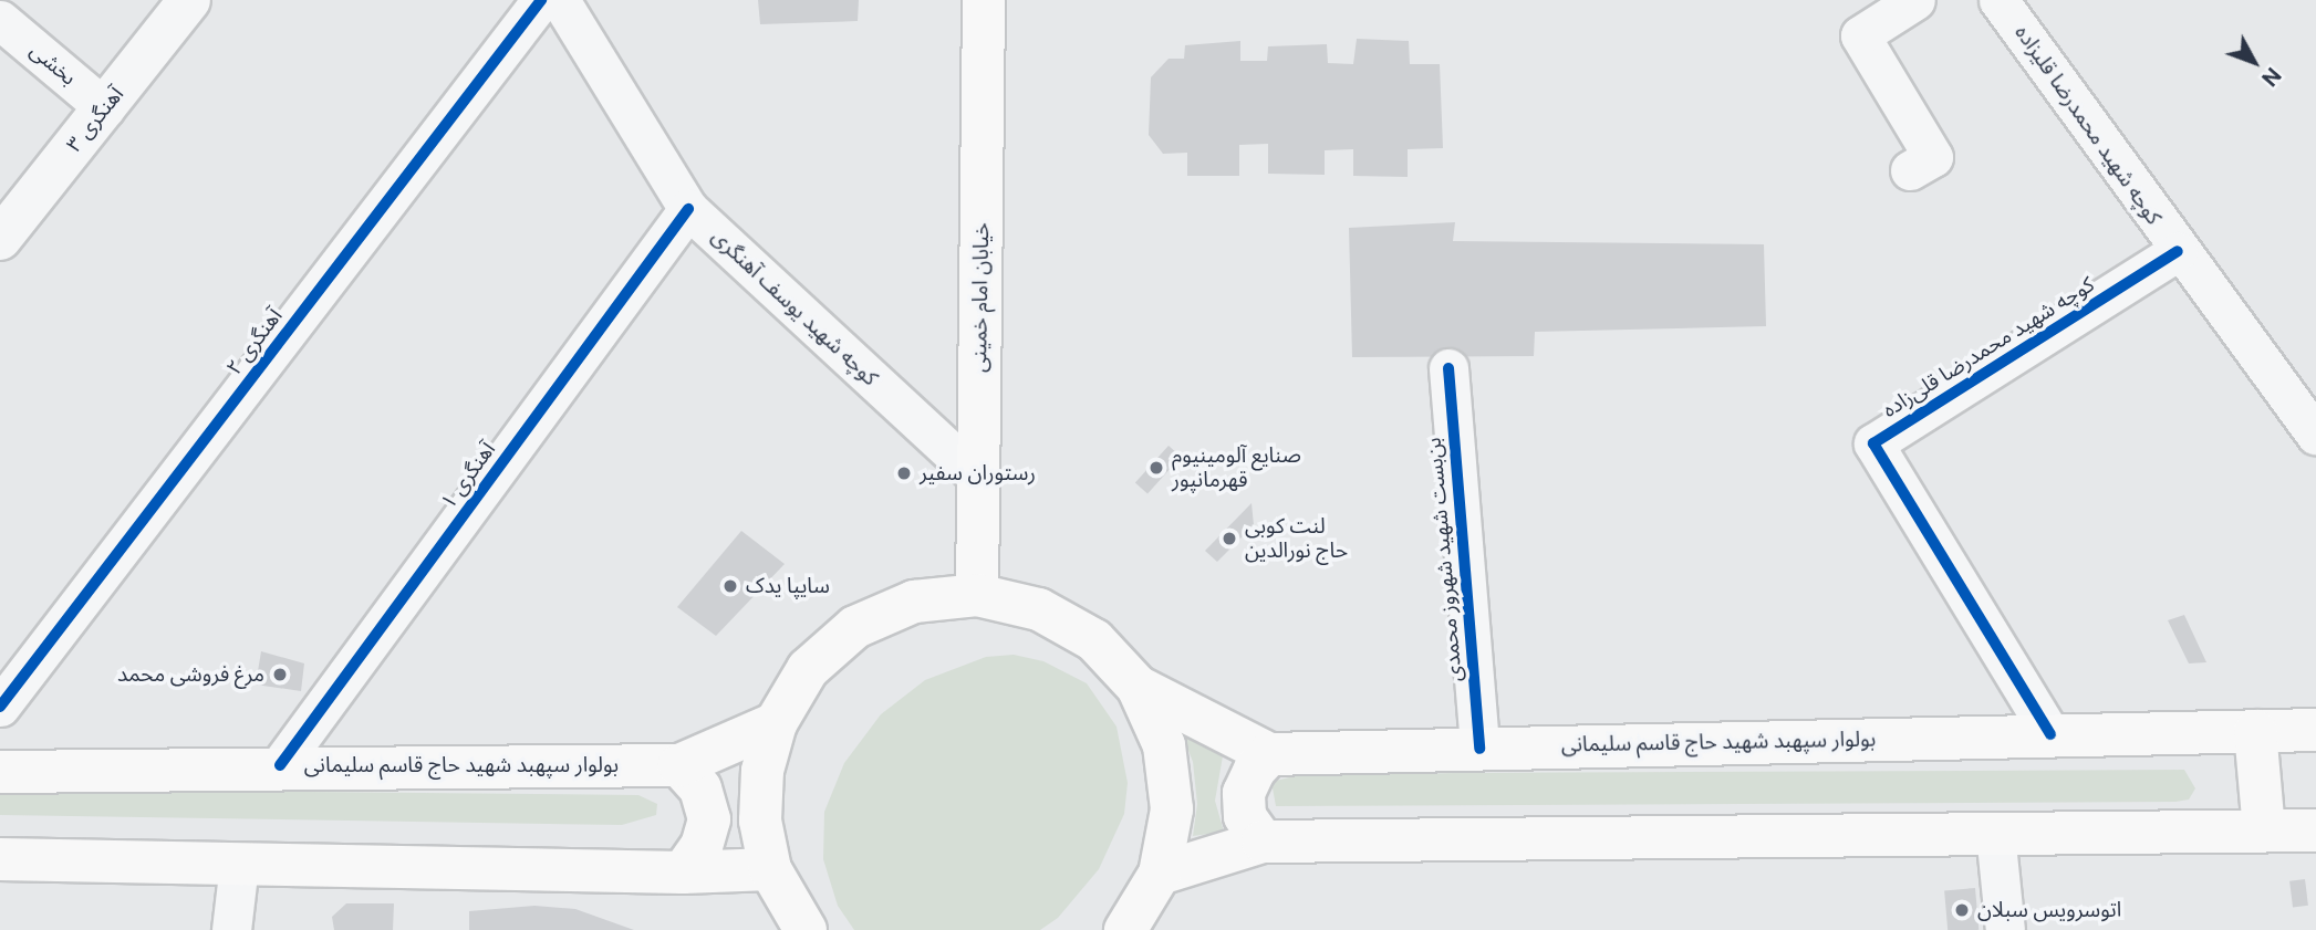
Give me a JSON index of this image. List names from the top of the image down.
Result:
{
  "streets": {
    "main road": ["خیابان امام خمینی", "بولوار سپهبد شهید حاج قاسم سلیمانی"],
    "street": [
      "بخشی",
      "آهنگری ۳",
      "کوچه شهید محمدرضا قلیزاده",
      "کوچه شهید یوسف آهنگری",
      "آهنگری ۲",
      "کوچه شهید محمدرضا قلی‌زاده",
      "آهنگری ۱",
      "بن‌بست شهید شهروز محمدی"
    ]
  },
  "crossings": [
    ["بخشی", "آهنگری ۳"],
    ["کوچه شهید محمدرضا قلیزاده", "کوچه شهید محمدرضا قلی‌زاده"],
    ["خیابان امام خمینی", "کوچه شهید یوسف آهنگری"],
    ["کوچه شهید یوسف آهنگری", "آهنگری ۱"],
    ["کوچه شهید محمدرضا قلی‌زاده", "بولوار سپهبد شهید حاج قاسم سلیمانی"],
    ["آهنگری ۱", "بولوار سپهبد شهید حاج قاسم سلیمانی"],
    ["بن‌بست شهید شهروز محمدی", "بولوار سپهبد شهید حاج قاسم سلیمانی"]
  ],
  "places": [
    "صنایع آلومینیوم قهرمانپور",
    "رستوران سفیر",
    "لنت کوبی حاج نورالدین",
    "سایپا یدک",
    "مرغ فروشی محمد",
    "اتوسرویس سبلان"
  ],
  "north": "bottom right"
}
